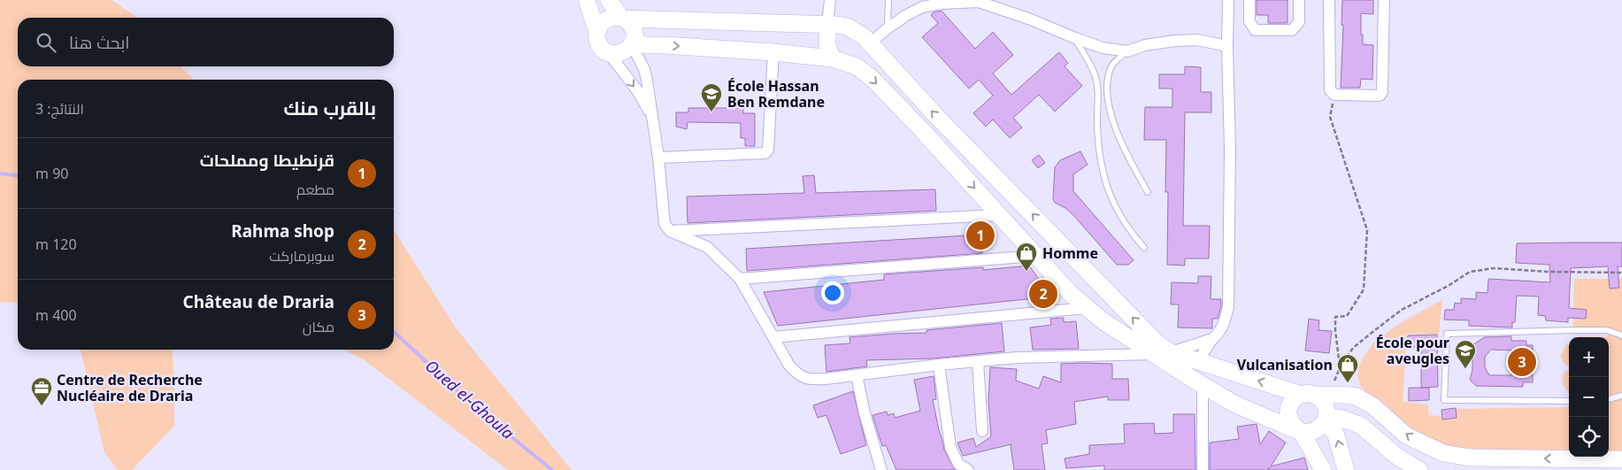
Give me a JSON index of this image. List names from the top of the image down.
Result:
{
  "water": ["Oued el-Ghoula"],
  "places": {
    "school or university": ["École Hassan Ben Remdane", "École pour aveugles"],
    "shop": ["Homme", "Vulcanisation"],
    "office": ["Centre de Recherche Nucléaire de Draria"]
  },
  "page": {
    "search": "ابحث هنا",
    "heading": ["بالقرب منك", "النتائج: 3"],
    "list": [
      {
        "mark": "1",
        "name": "قرنطيطا ومملحات",
        "note": "مطعم",
        "value": "90 m"
      },
      {
        "mark": "2",
        "name": "Rahma shop",
        "note": "سوبرماركت",
        "value": "120 m"
      },
      {
        "mark": "3",
        "name": "Château de Draria",
        "note": "مكان",
        "value": "400 m"
      }
    ],
    "pins": ["1", "2", "3"],
    "map_buttons": ["+", "−"]
  }
}
